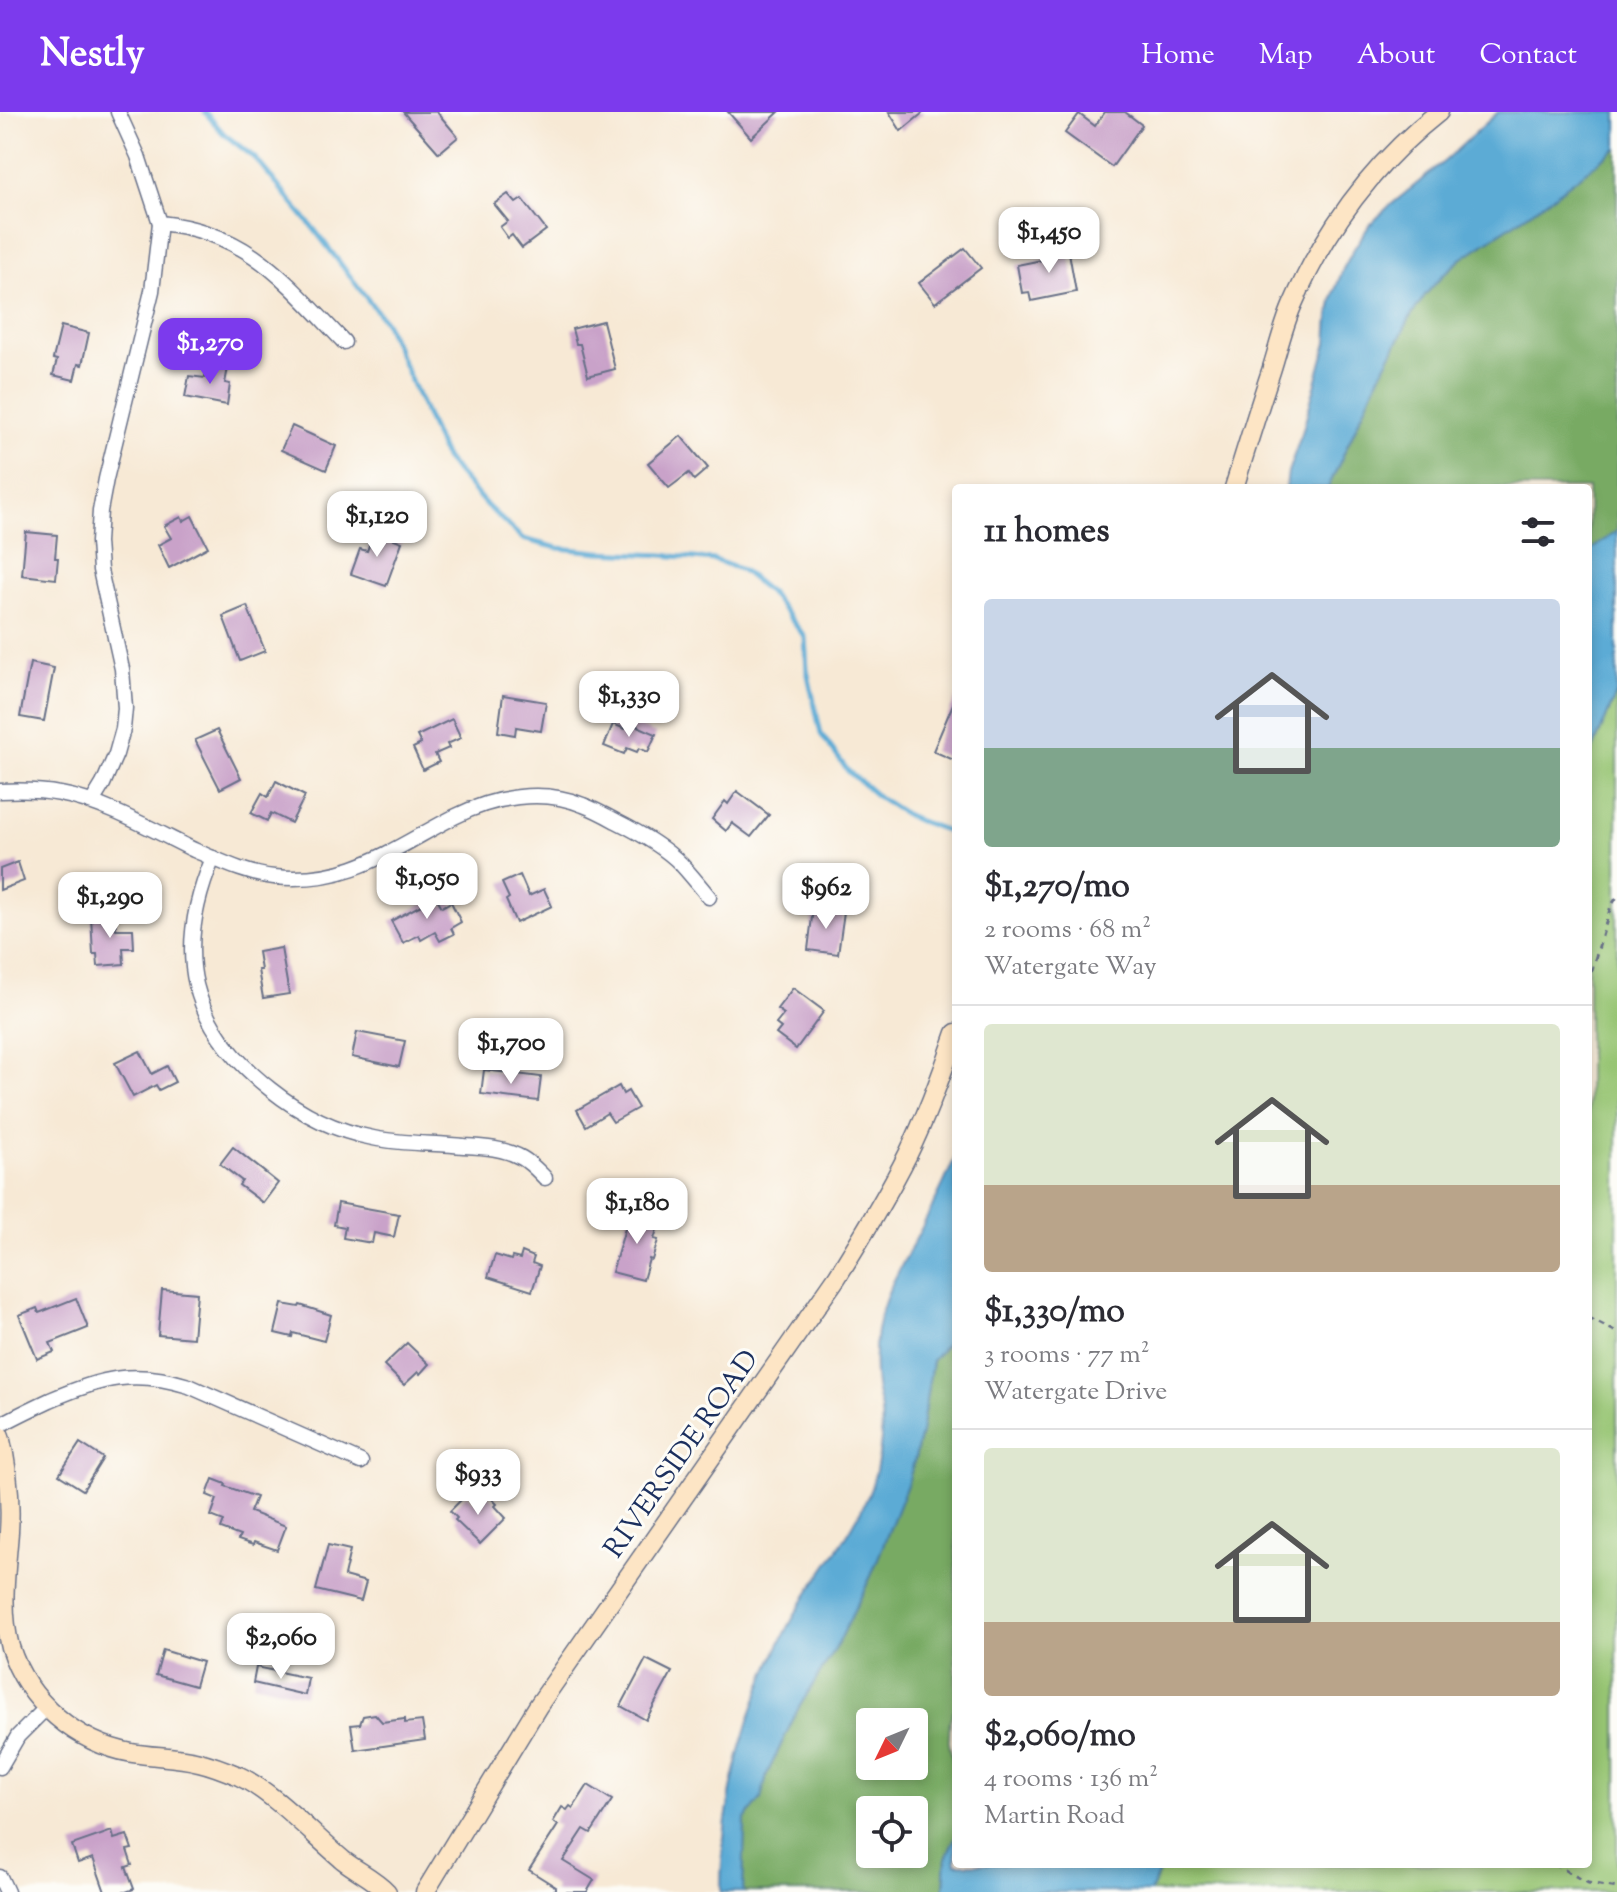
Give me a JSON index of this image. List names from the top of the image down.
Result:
{
  "streets": {
    "street": ["RIVERSIDE ROAD"]
  },
  "north": "bottom left",
  "page": {
    "header": "Nestly",
    "nav": [
      "Home",
      "Map",
      "About",
      "Contact"
    ],
    "price": [
      "$1,450",
      "$1,270",
      "$1,120",
      "$1,330",
      "$1,050",
      "$962",
      "$1,290",
      "$1,700",
      "$1,180",
      "$933",
      "$2,060"
    ],
    "heading": "11 homes",
    "list": [
      {
        "name": "$1,270/mo",
        "note": "2 rooms · 68 m² · Watergate Way"
      },
      {
        "name": "$1,330/mo",
        "note": "3 rooms · 77 m² · Watergate Drive"
      },
      {
        "name": "$2,060/mo",
        "note": "4 rooms · 136 m² · Martin Road"
      }
    ]
  }
}
